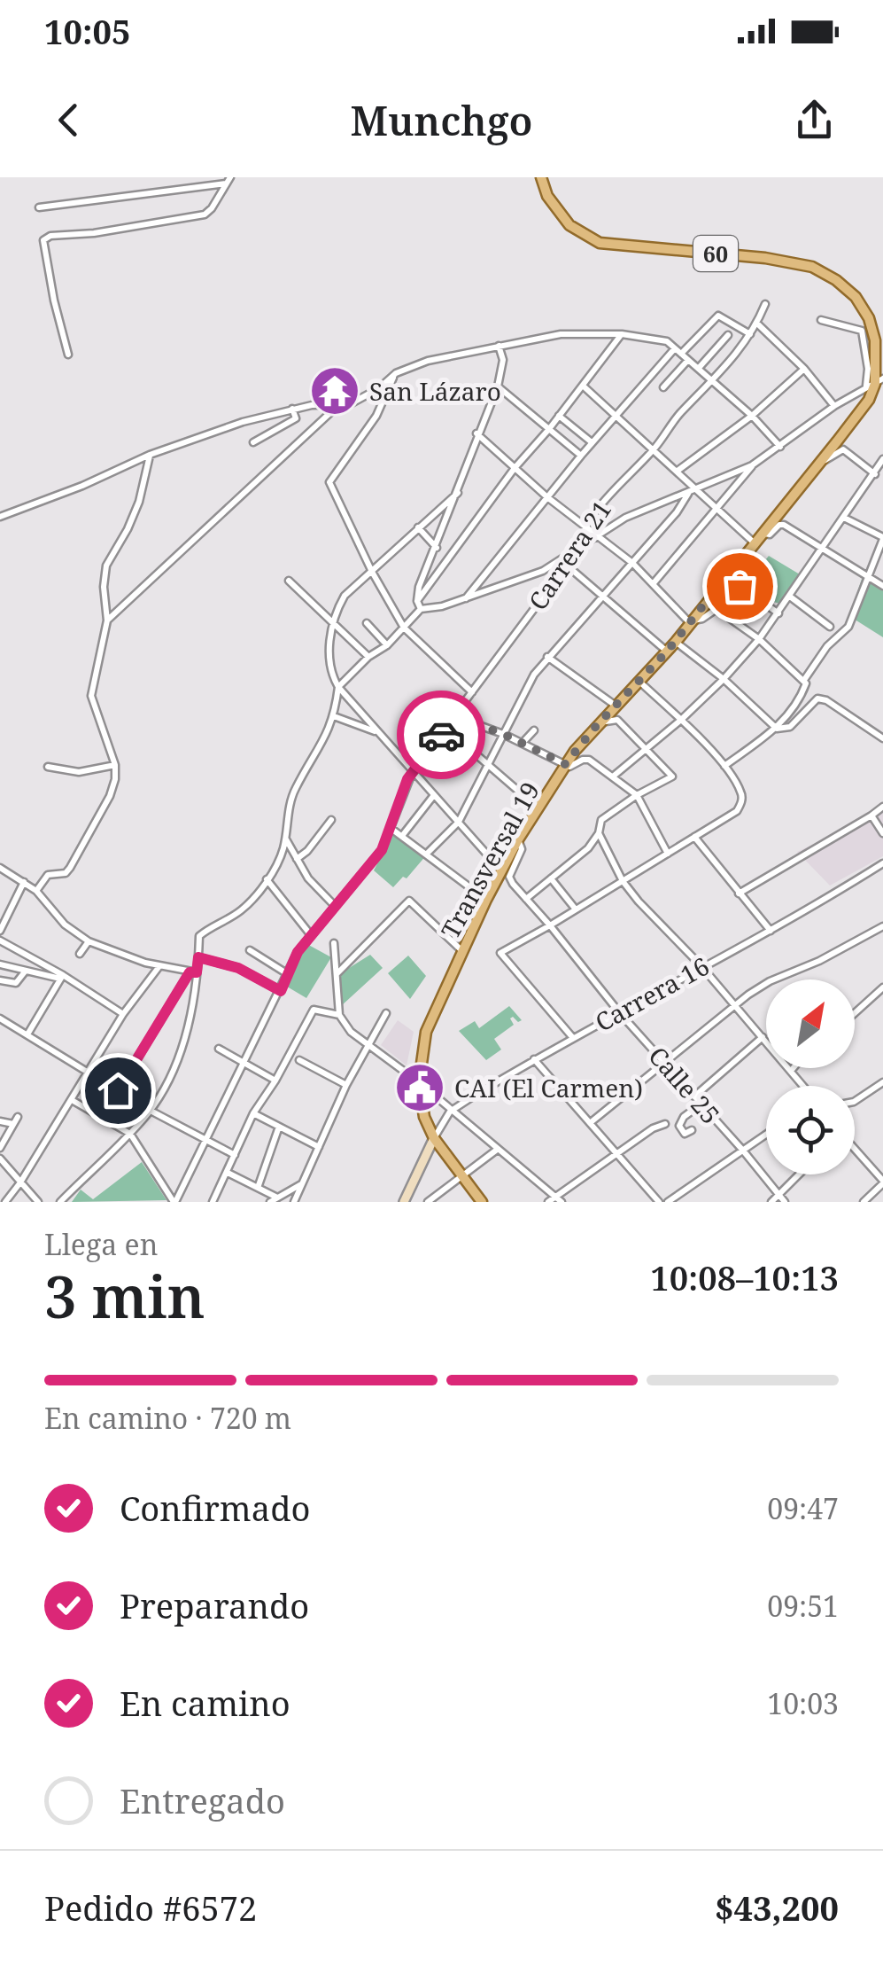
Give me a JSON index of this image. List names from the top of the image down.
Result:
{
  "streets": {
    "main road": ["60", "Transversal 19"],
    "street": ["Carrera 21", "Carrera 16", "Calle 25"]
  },
  "crossings": [
    ["60", "Transversal 19"],
    ["Transversal 19", "Calle 25"],
    ["Carrera 16", "Calle 25"]
  ],
  "places": {
    "temple": ["San Lázaro"],
    "public building": ["CAI (El Carmen)"]
  },
  "north": "top right",
  "page": {
    "status": "10:05",
    "header": "Munchgo",
    "heading": ["3 min", "Llega en", "10:08–10:13"],
    "panel": ["Pedido #6572", "$43,200"],
    "bar": "En camino · 720 m",
    "list": [
      ["Confirmado", "09:47"],
      ["Preparando", "09:51"],
      ["En camino", "10:03"],
      "Entregado"
    ]
  }
}
